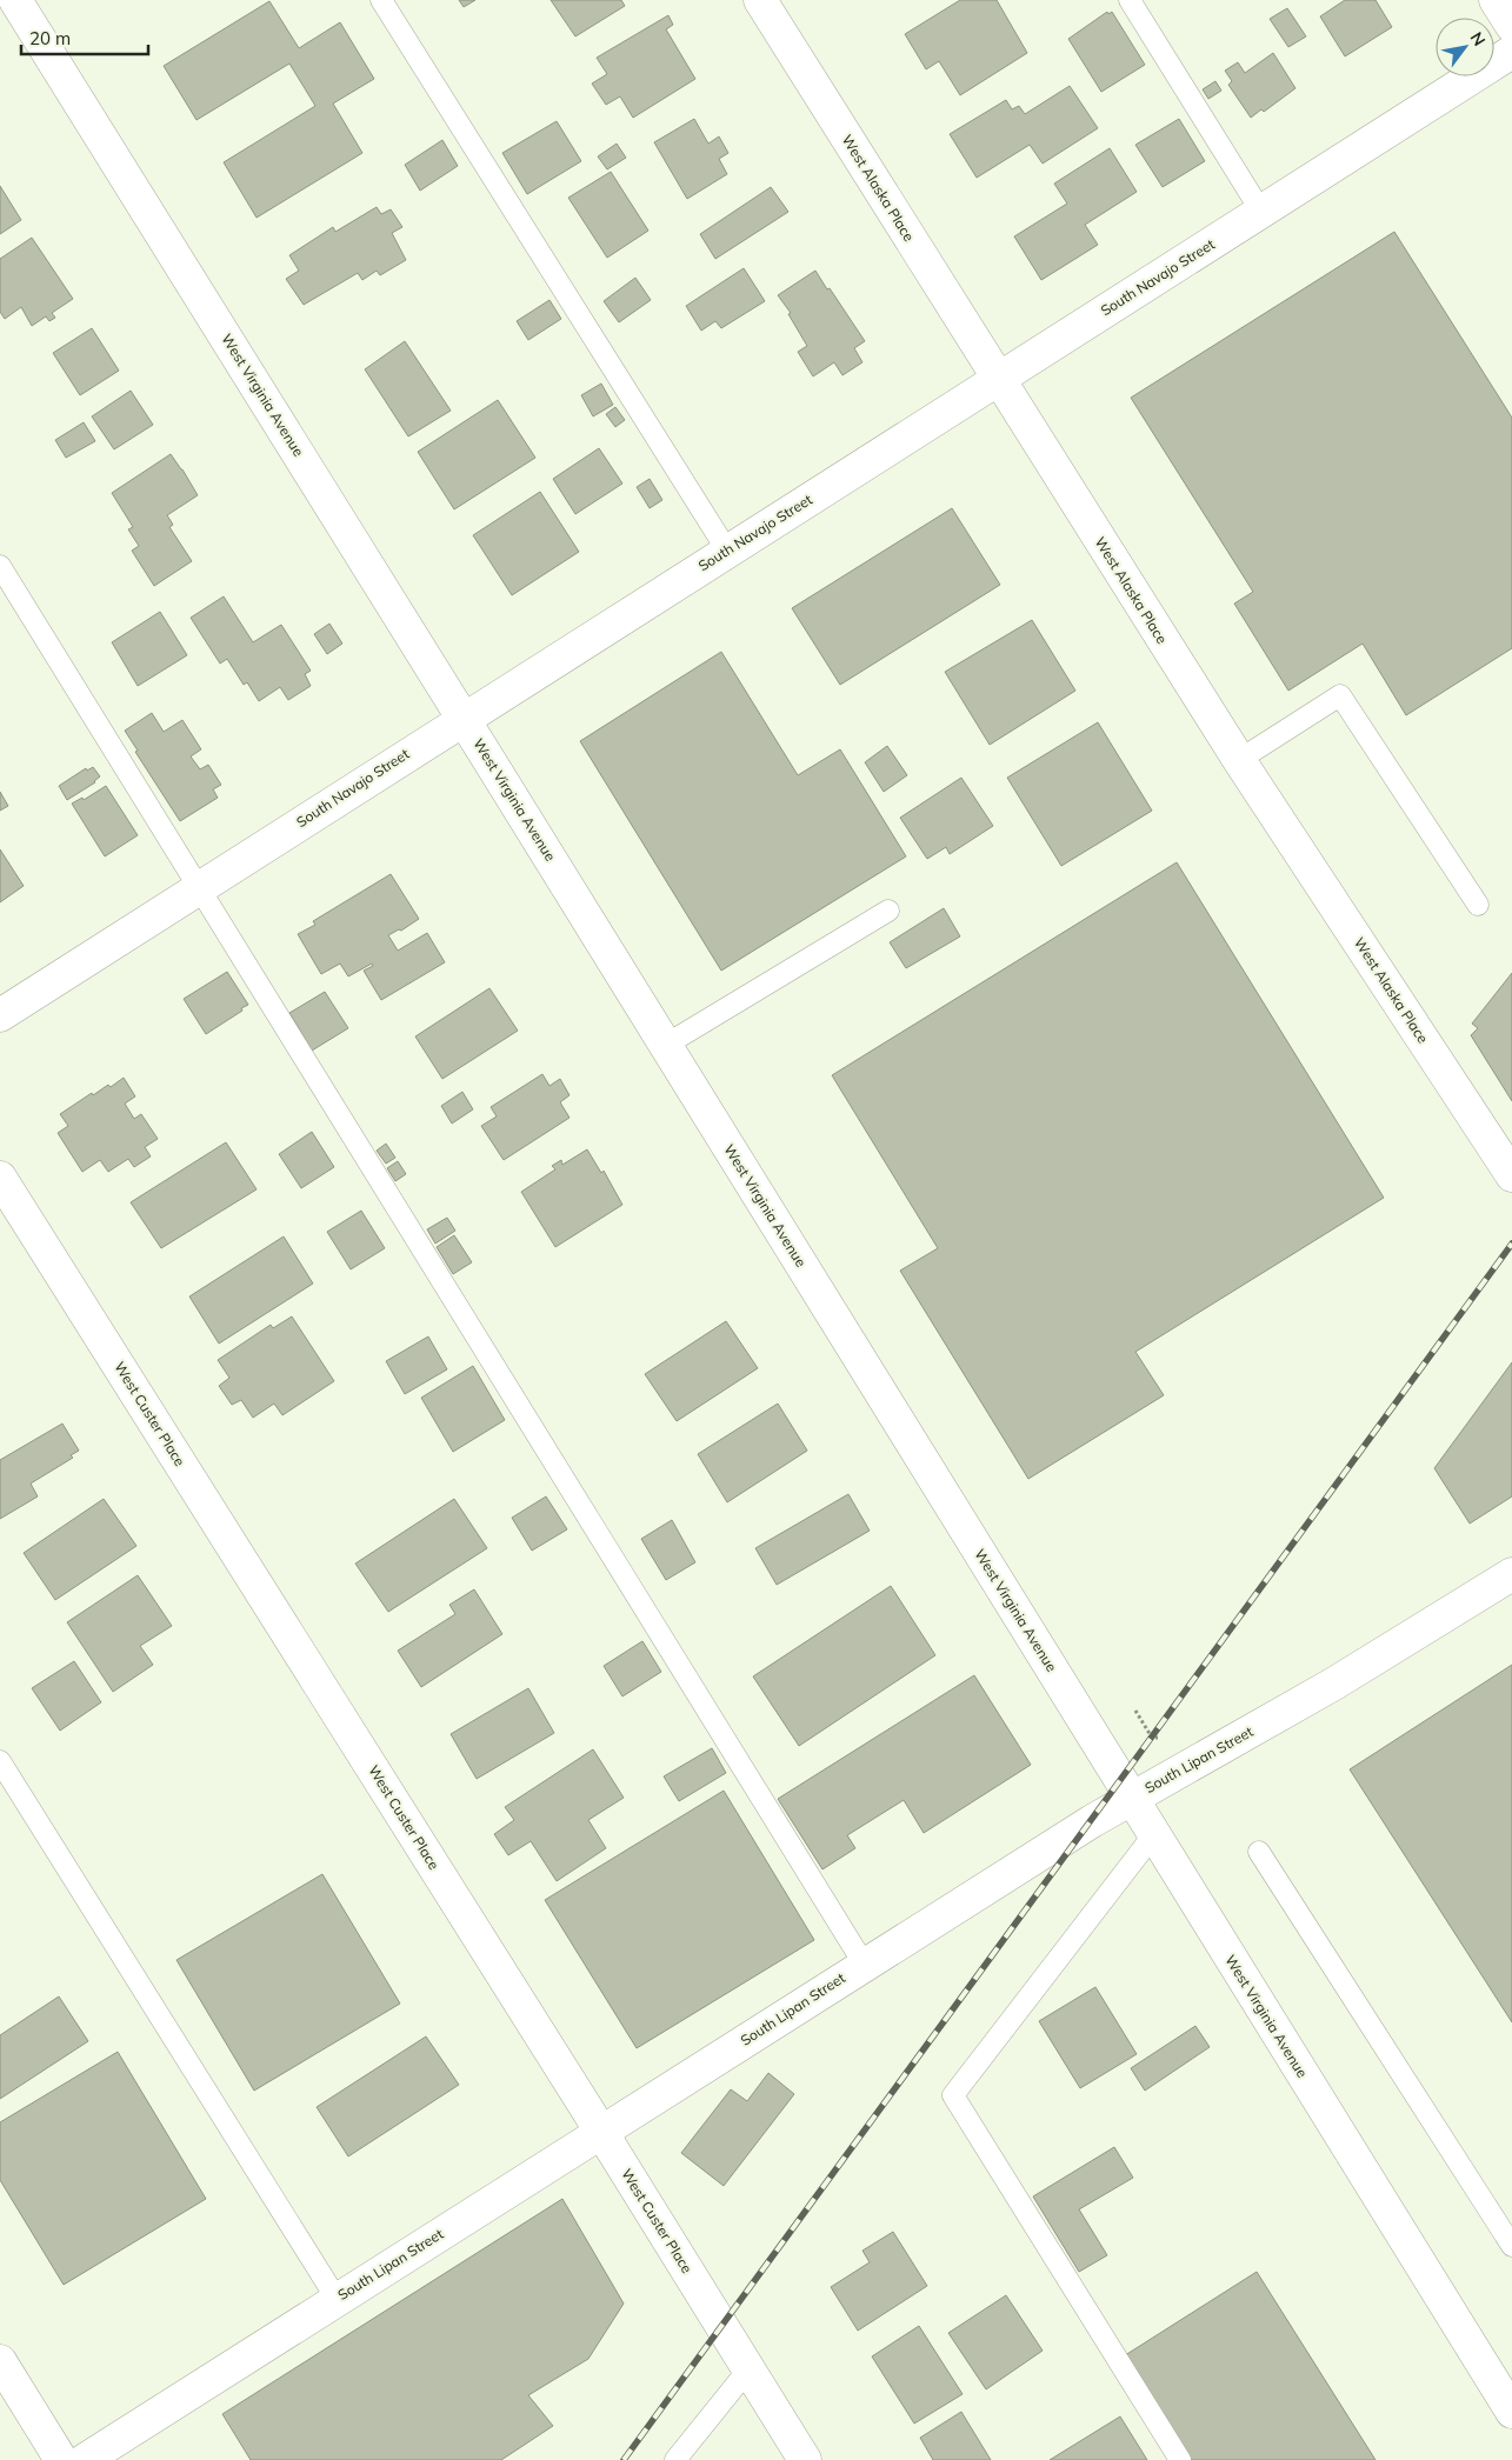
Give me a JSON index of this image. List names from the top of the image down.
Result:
{
  "streets": {
    "street": [
      "West Alaska Place",
      "South Navajo Street",
      "West Virginia Avenue",
      "West Custer Place",
      "South Lipan Street"
    ]
  },
  "crossings": [
    ["West Alaska Place", "South Navajo Street"],
    ["South Navajo Street", "West Virginia Avenue"],
    ["West Virginia Avenue", "South Lipan Street"],
    ["West Custer Place", "South Lipan Street"]
  ],
  "scale_bar": "20 m",
  "north": "top right"
}
